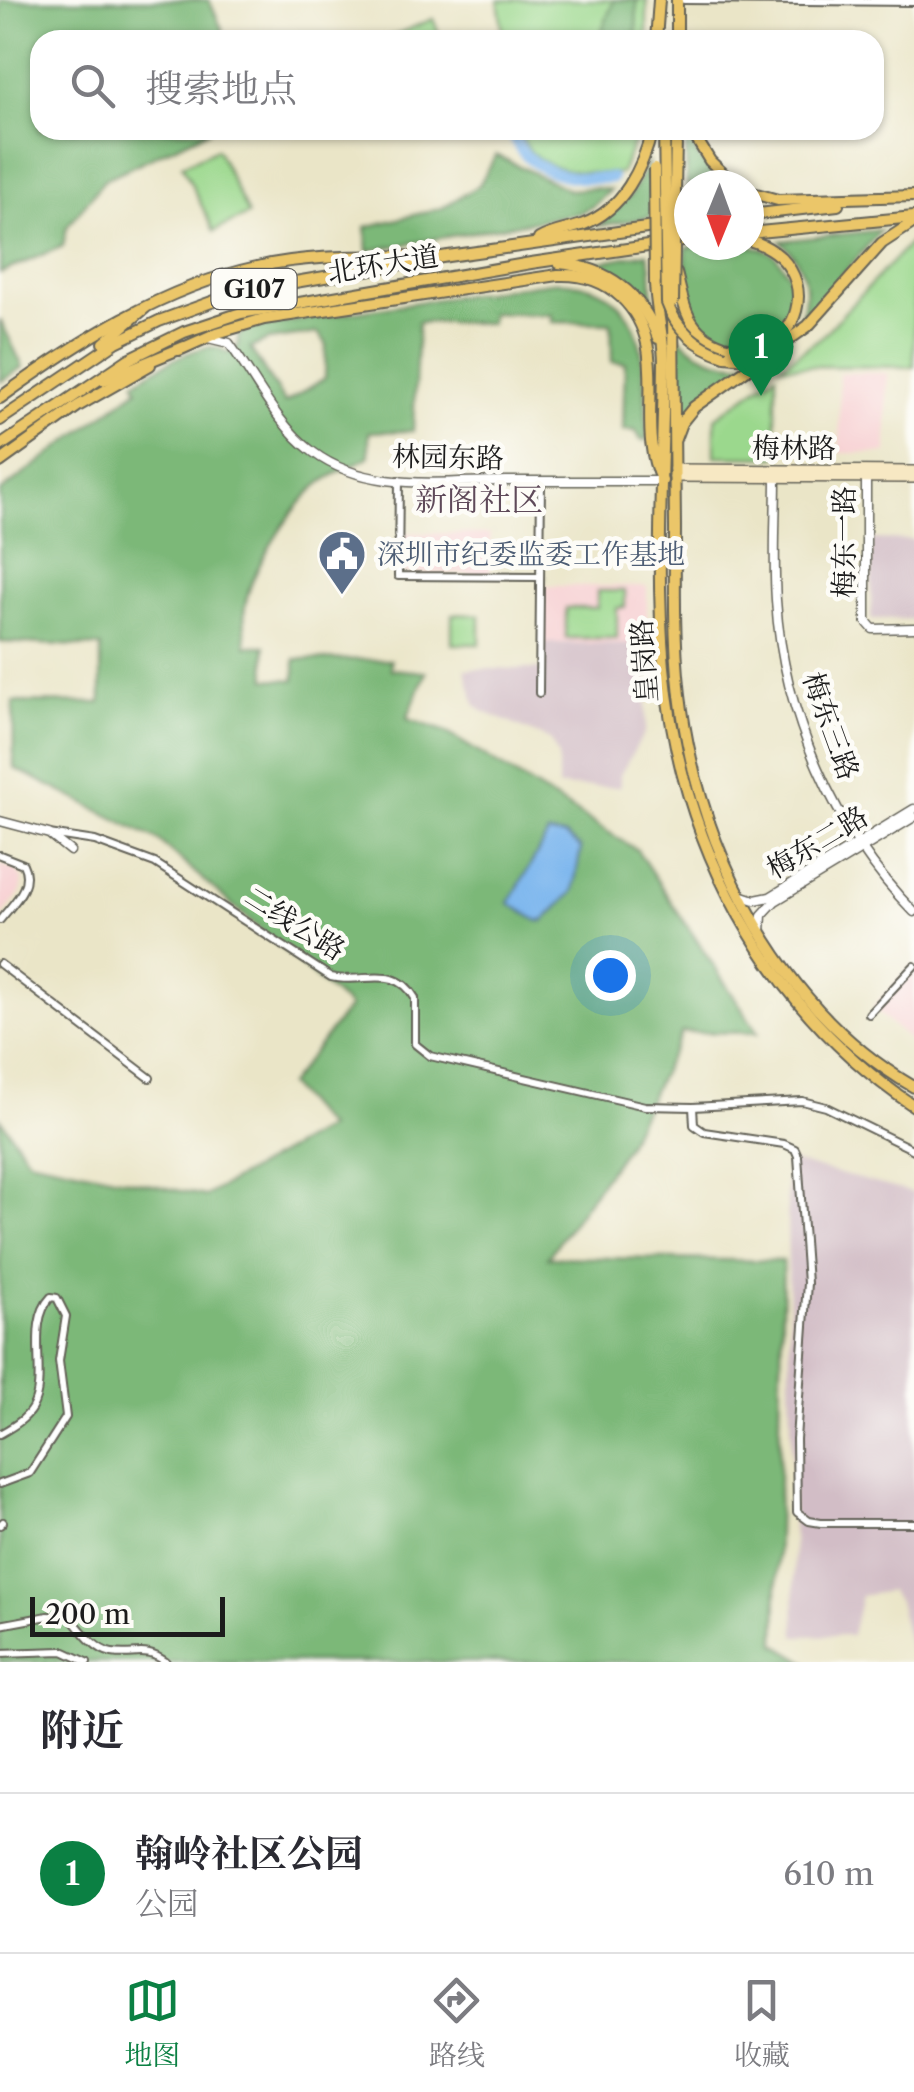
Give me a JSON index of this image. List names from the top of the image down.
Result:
{
  "streets": {
    "main road": [
      "北环大道",
      "G107",
      "梅林路",
      "皇岗路"
    ],
    "street": [
      "林园东路",
      "梅东一路",
      "梅东三路",
      "梅东二路",
      "二线公路"
    ]
  },
  "crossings": [
    ["梅林路", "梅东一路"],
    ["梅林路", "皇岗路"],
    ["梅林路", "梅东三路"],
    ["林园东路", "皇岗路"],
    ["皇岗路", "梅东二路"],
    ["梅东三路", "梅东二路"]
  ],
  "districts": ["新阁社区"],
  "places": {
    "public building": ["深圳市纪委监委工作基地"]
  },
  "scale_bar": "200 m",
  "north": "bottom",
  "page": {
    "search": "搜索地点",
    "pins": "1",
    "scale": "200 m",
    "heading": "附近",
    "list": [
      {
        "mark": "1",
        "name": "翰岭社区公园",
        "note": "公园",
        "value": "610 m"
      }
    ],
    "nav": ["地图", "路线", "收藏"]
  }
}
